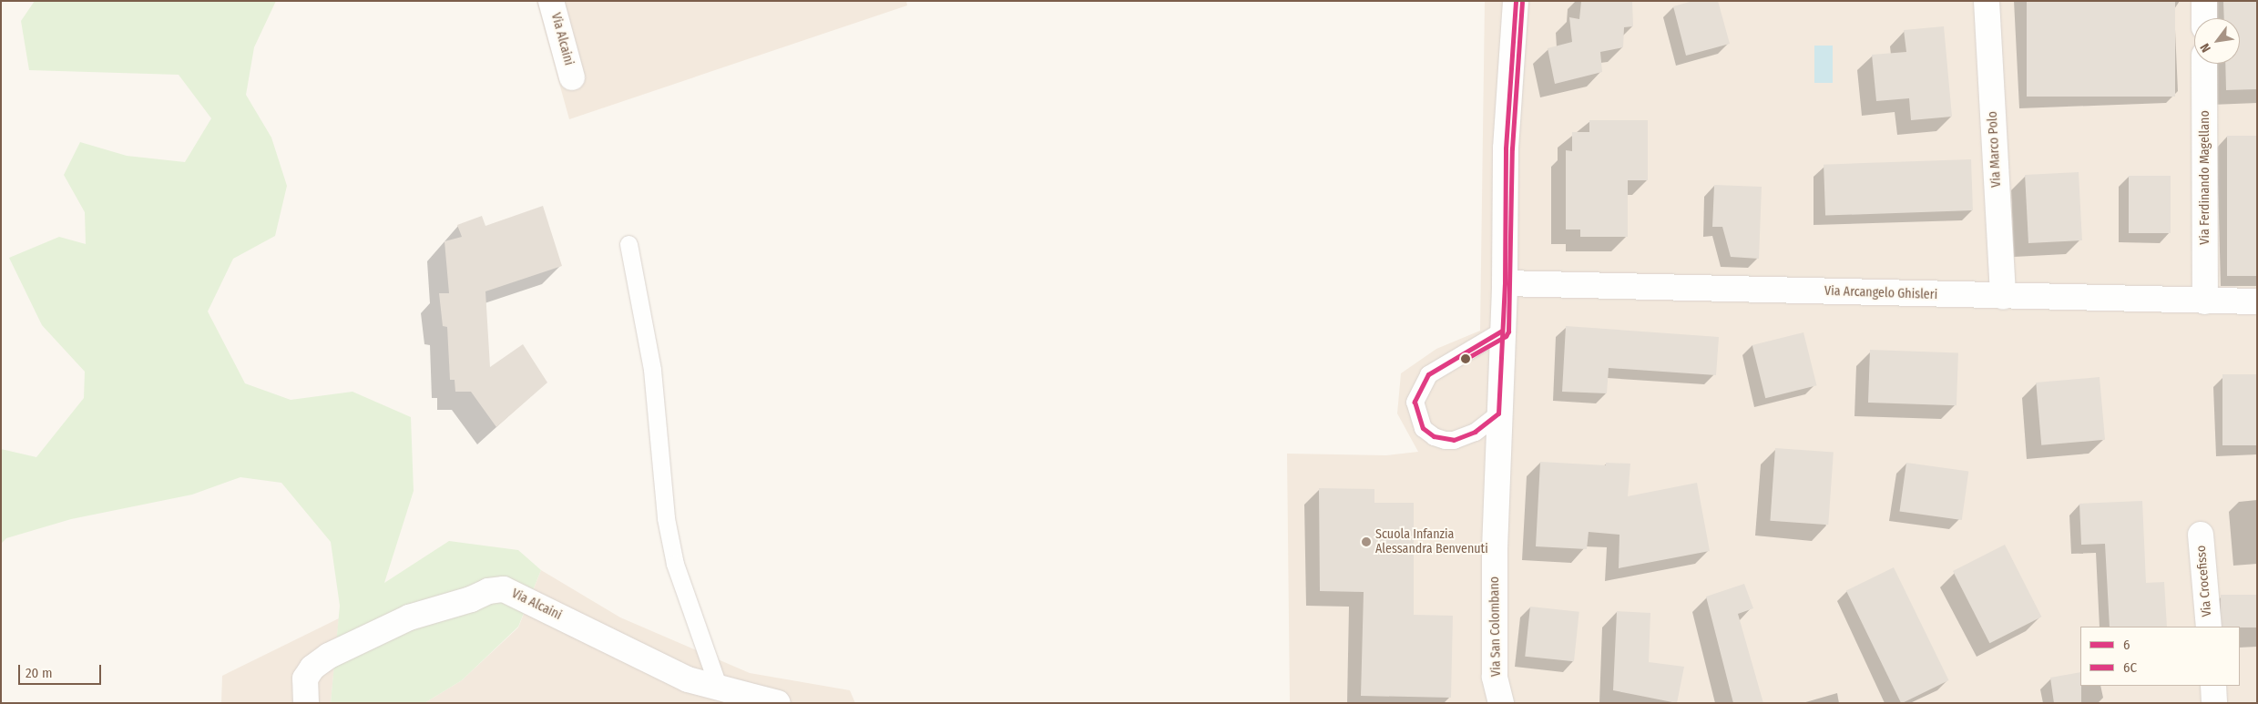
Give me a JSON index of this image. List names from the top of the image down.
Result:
{
  "streets": {
    "street": [
      "Via Alcaini",
      "Via Marco Polo",
      "Via Ferdinando Magellano",
      "Via Arcangelo Ghisleri",
      "Via Crocefisso",
      "Via San Colombano"
    ]
  },
  "crossings": [
    ["Via Marco Polo", "Via Arcangelo Ghisleri"],
    ["Via Ferdinando Magellano", "Via Arcangelo Ghisleri"],
    ["Via Arcangelo Ghisleri", "Via San Colombano"]
  ],
  "places": ["Scuola Infanzia Alessandra Benvenuti"],
  "lines": ["transit line 6", "transit line 6C"],
  "legend": ["6", "6C"],
  "scale_bar": "20 m",
  "north": "bottom left"
}
